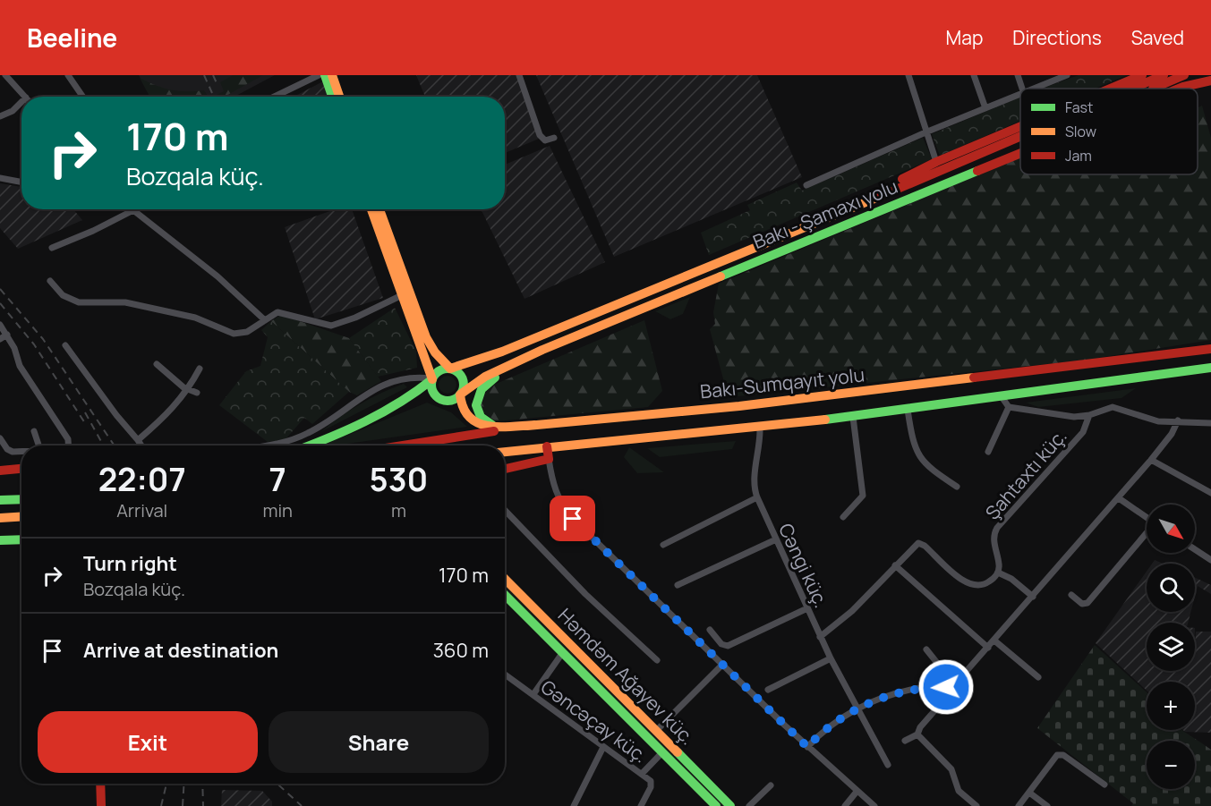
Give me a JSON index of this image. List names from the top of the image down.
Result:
{
  "streets": {
    "main road": ["Bakı - Şamaxı yolu", "Bakı-Sumqayıt yolu", "Həmdəm Ağayev küç."],
    "street": ["Şahtaxtı küç.", "Cəngi küç.", "Gəncəçay küç."]
  },
  "legend": ["Fast", "Slow", "Jam"],
  "north": "bottom right",
  "page": {
    "header": "Beeline",
    "nav": ["Map", "Directions", "Saved"],
    "turn": ["170 m", "Bozqala küç."],
    "eta": [
      "22:07",
      "Arrival",
      "7",
      "min",
      "530",
      "m"
    ],
    "map_buttons": ["+", "−"],
    "list": [
      {
        "name": "Turn right",
        "note": "Bozqala küç.",
        "value": "170 m"
      },
      {
        "name": "Arrive at destination",
        "value": "360 m"
      }
    ],
    "buttons": ["Exit", "Share"]
  }
}
